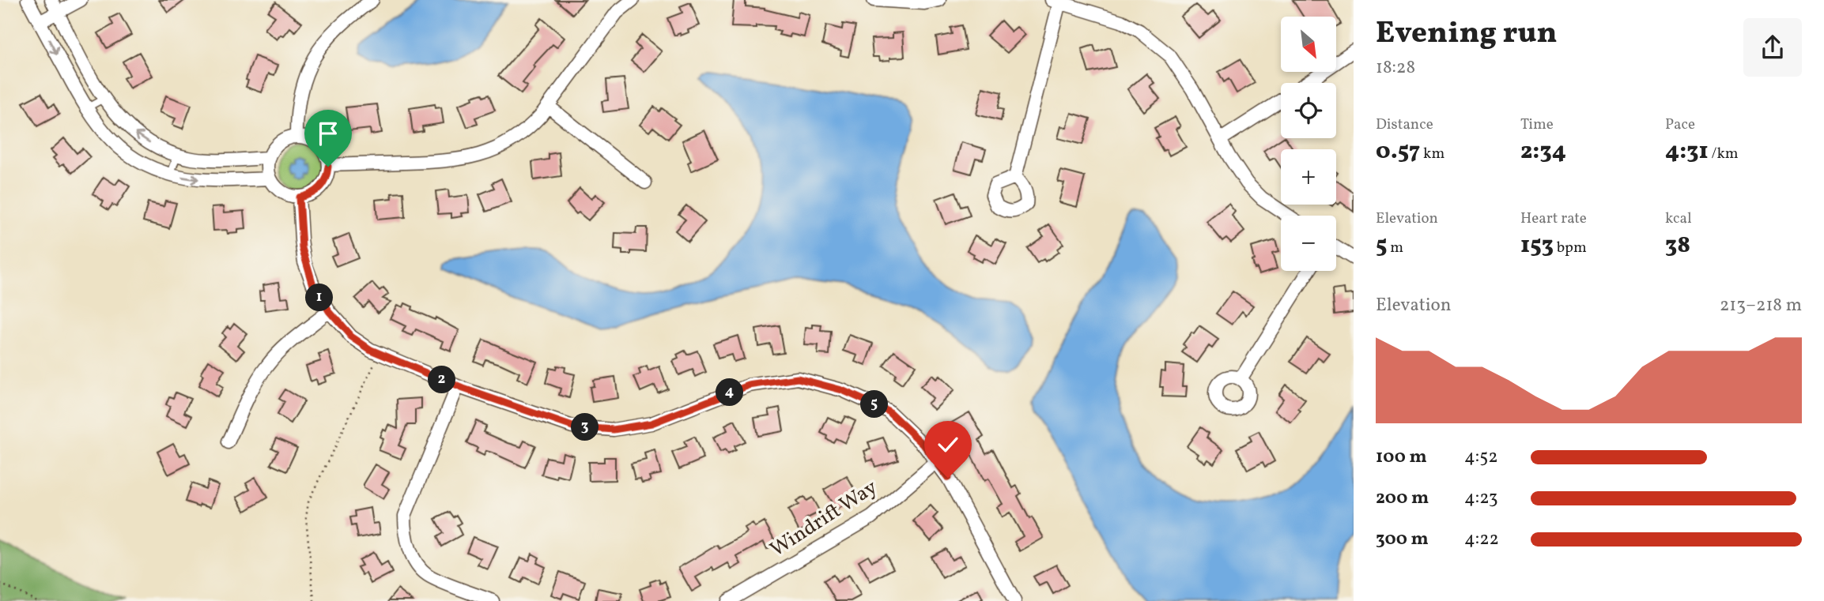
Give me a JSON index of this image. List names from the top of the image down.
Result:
{
  "streets": {
    "street": ["Windrift Way"]
  },
  "north": "bottom right",
  "page": {
    "heading": ["Evening run", "18:28"],
    "map_buttons": ["+", "−"],
    "stats": [
      ["Distance", "0.57 km"],
      ["Time", "2:34"],
      ["Pace", "4:31 /km"],
      ["Elevation", "5 m"],
      ["Heart rate", "153 bpm"],
      ["kcal", "38"]
    ],
    "chart": ["Elevation", "213–218 m"],
    "pins": [
      "1",
      "2",
      "4",
      "5",
      "3"
    ],
    "list": [
      {
        "name": "100 m",
        "note": "4:52"
      },
      {
        "name": "200 m",
        "note": "4:23"
      },
      {
        "name": "300 m",
        "note": "4:22"
      }
    ]
  }
}
